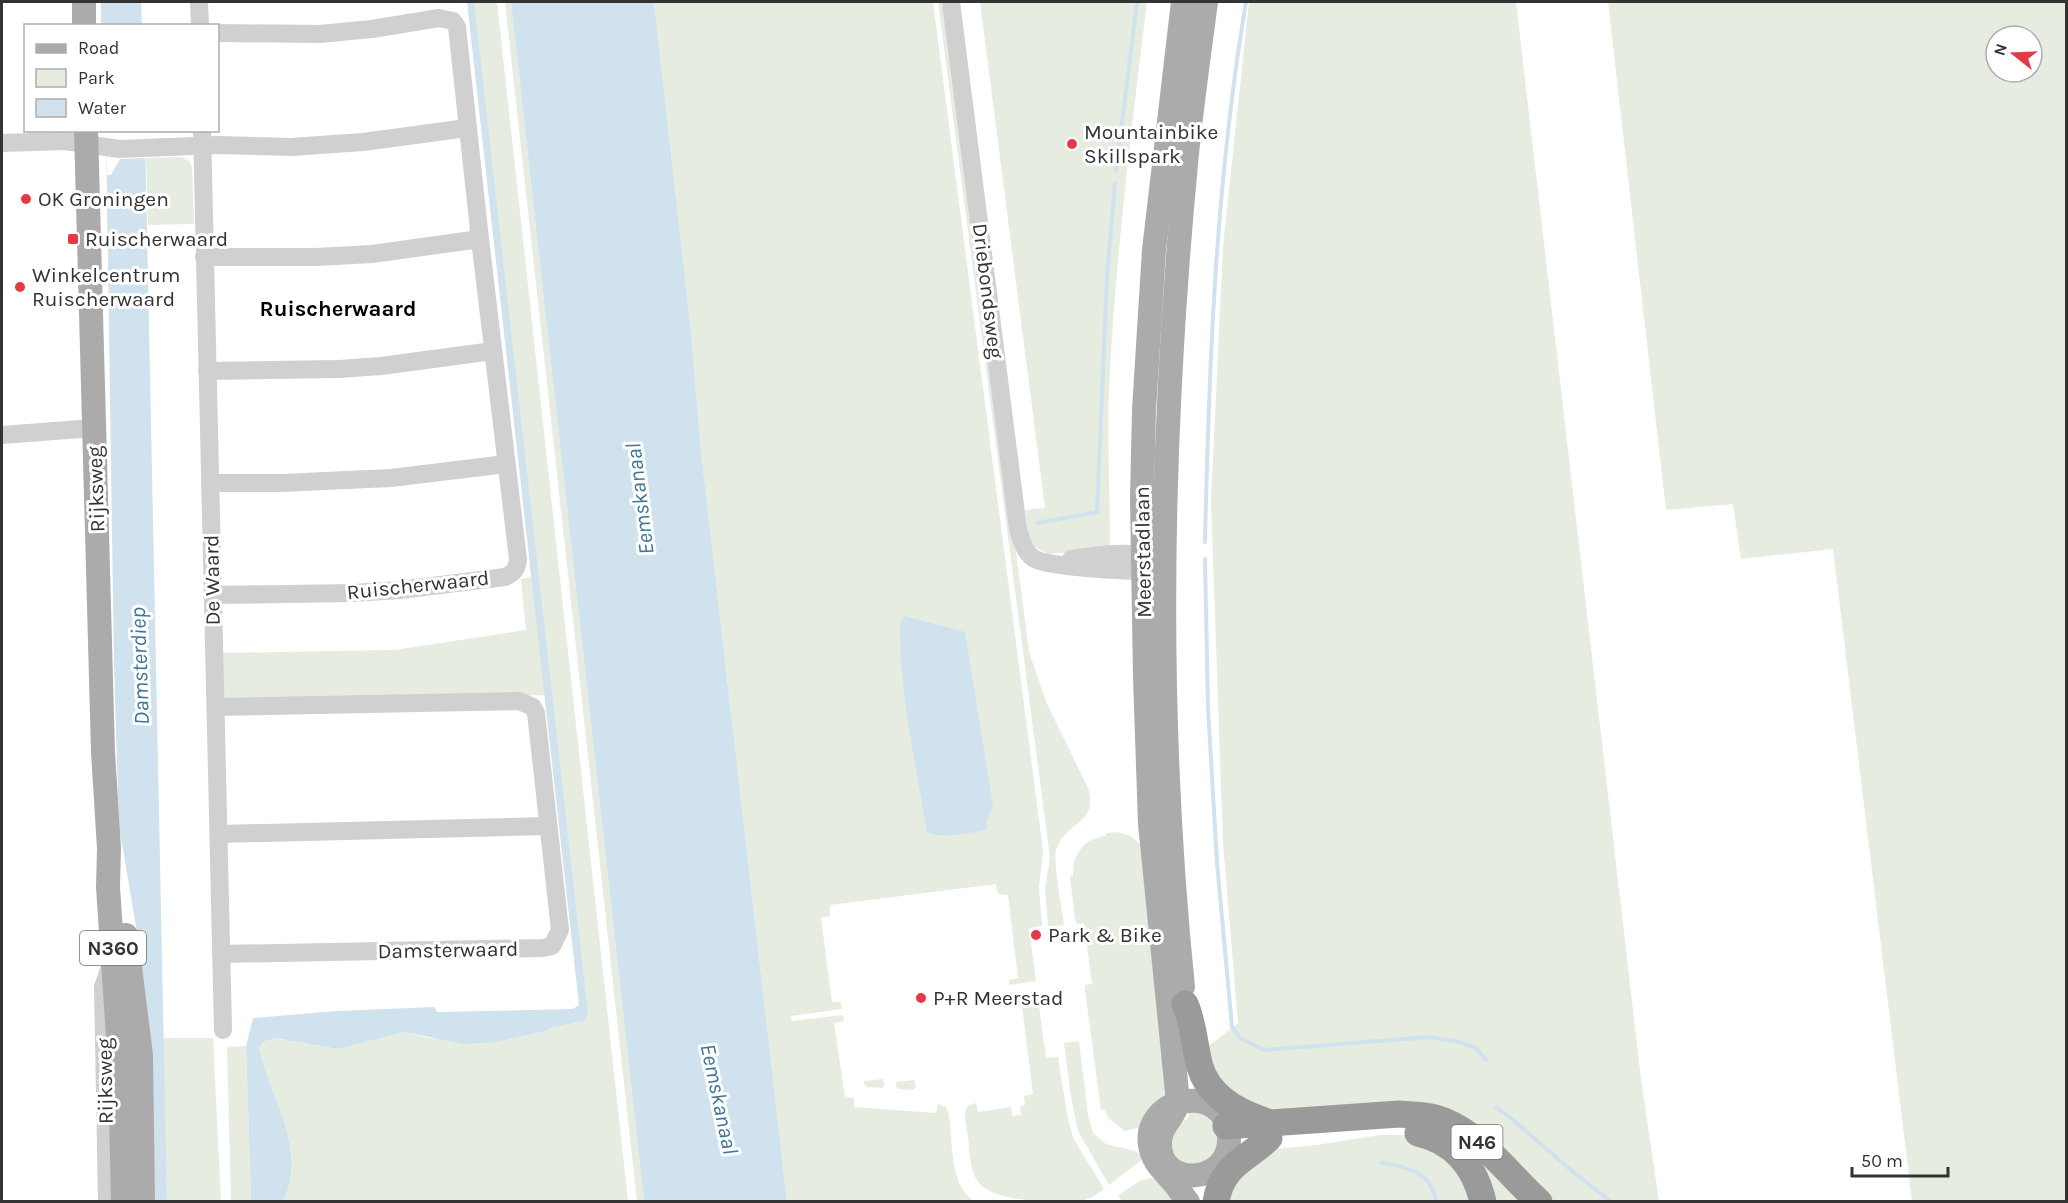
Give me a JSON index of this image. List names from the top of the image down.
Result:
{
  "streets": {
    "highway": ["N46"],
    "main road": ["Rijksweg", "Meerstadlaan", "N360"],
    "street": [
      "Driebondsweg",
      "De Waard",
      "Ruischerwaard",
      "Damsterwaard"
    ]
  },
  "crossings": [
    ["Driebondsweg", "Meerstadlaan"],
    ["Meerstadlaan", "N46"],
    ["De Waard", "Ruischerwaard"],
    ["De Waard", "Damsterwaard"]
  ],
  "districts": ["Ruischerwaard"],
  "water": ["Eemskanaal", "Damsterdiep"],
  "places": {
    "other": [
      "Mountainbike Skillspark",
      "OK Groningen",
      "Winkelcentrum Ruischerwaard",
      "Park & Bike",
      "P+R Meerstad"
    ],
    "transit": ["Ruischerwaard"]
  },
  "legend": ["Road", "Park", "Water"],
  "scale_bar": "50 m",
  "north": "left"
}
